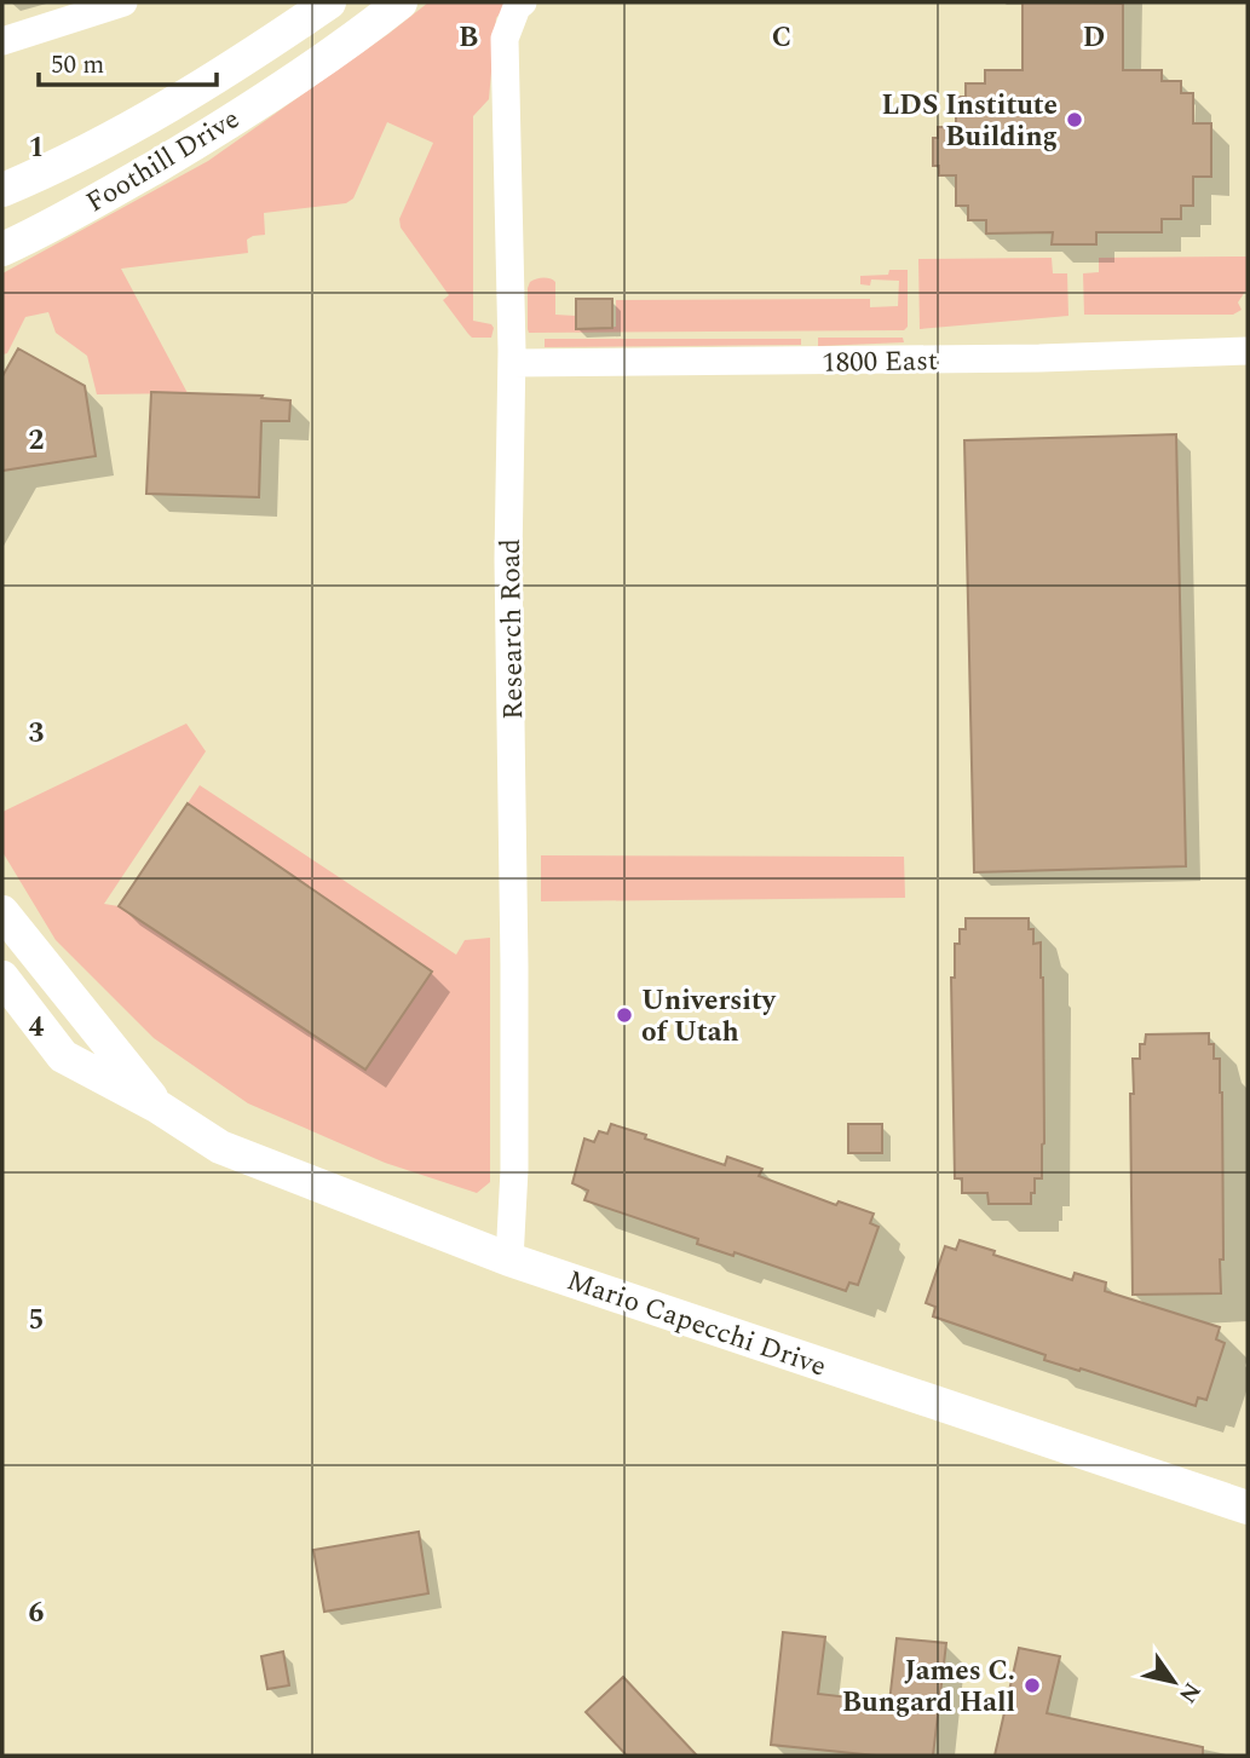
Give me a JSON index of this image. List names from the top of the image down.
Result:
{
  "streets": {
    "main road": ["Foothill Drive", "Mario Capecchi Drive"],
    "street": ["1800 East", "Research Road"]
  },
  "crossings": [
    ["1800 East", "Research Road"],
    ["Research Road", "Mario Capecchi Drive"]
  ],
  "places": ["LDS Institute Building", "University of Utah", "James C. Bungard Hall"],
  "scale_bar": "50 m",
  "north": "bottom right",
  "grid": {
    "columns": ["B", "C", "D"],
    "rows": [
      "1",
      "2",
      "3",
      "4",
      "5",
      "6"
    ]
  }
}
